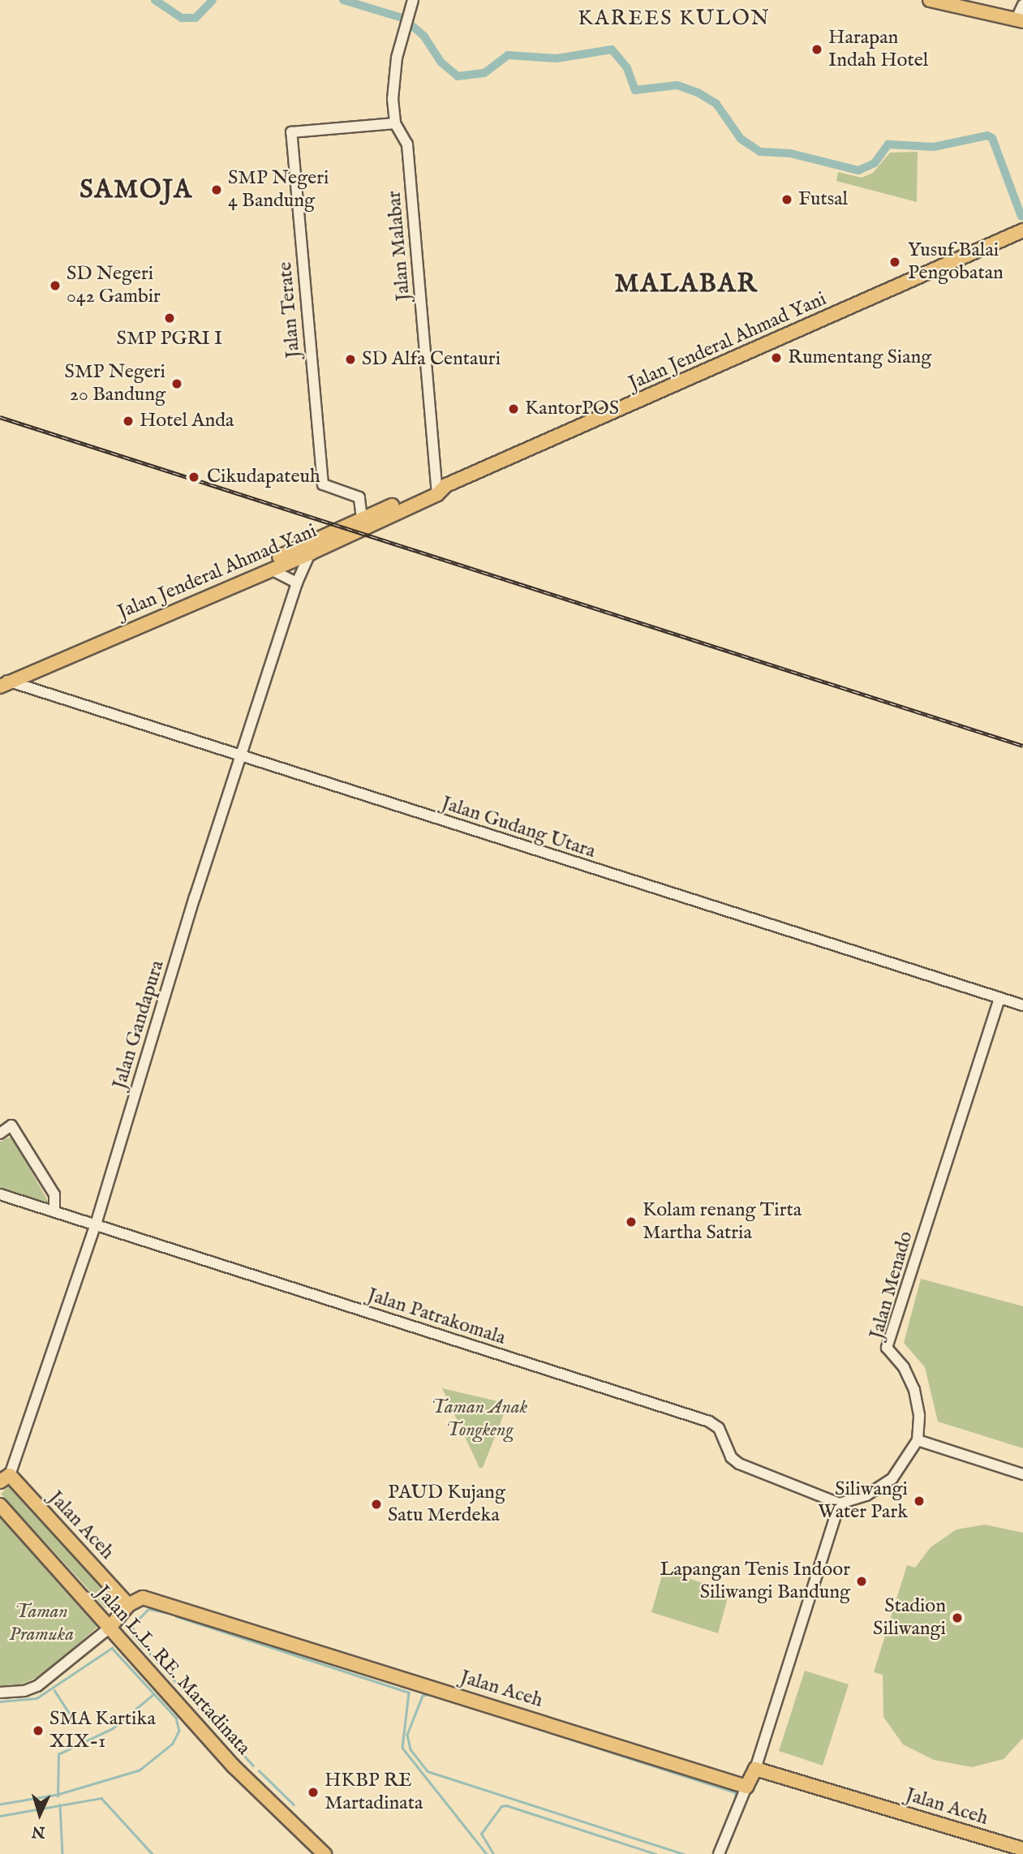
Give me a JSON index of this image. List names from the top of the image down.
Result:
{
  "streets": {
    "main road": ["Jalan Jenderal Ahmad Yani", "Jalan Aceh", "Jalan L.L. RE. Martadinata"],
    "street": [
      "Jalan Malabar",
      "Jalan Terate",
      "Jalan Gudang Utara",
      "Jalan Gandapura",
      "Jalan Menado",
      "Jalan Patrakomala"
    ]
  },
  "crossings": [
    ["Jalan Malabar", "Jalan Terate"],
    ["Jalan Malabar", "Jalan Jenderal Ahmad Yani"],
    ["Jalan Terate", "Jalan Jenderal Ahmad Yani"],
    ["Jalan Jenderal Ahmad Yani", "Jalan Gudang Utara"],
    ["Jalan Jenderal Ahmad Yani", "Jalan Gandapura"],
    ["Jalan Gudang Utara", "Jalan Gandapura"],
    ["Jalan Gudang Utara", "Jalan Menado"],
    ["Jalan Gandapura", "Jalan Patrakomala"],
    ["Jalan Gandapura", "Jalan Aceh"]
  ],
  "districts": ["KAREES KULON", "SAMOJA", "MALABAR"],
  "parks": ["Taman Anak Tongkeng", "Taman Pramuka"],
  "places": [
    "Harapan Indah Hotel",
    "SMP Negeri 4 Bandung",
    "Futsal",
    "Yusuf Balai Pengobatan",
    "SD Negeri 042 Gambir",
    "SMP PGRI I",
    "Rumentang Siang",
    "SD Alfa Centauri",
    "SMP Negeri 20 Bandung",
    "KantorPOS",
    "Hotel Anda",
    "Cikudapateuh",
    "Kolam renang Tirta Martha Satria",
    "Siliwangi Water Park",
    "PAUD Kujang Satu Merdeka",
    "Lapangan Tenis Indoor Siliwangi Bandung",
    "Stadion Siliwangi",
    "SMA Kartika XIX-1",
    "HKBP RE Martadinata"
  ],
  "north": "bottom"
}
